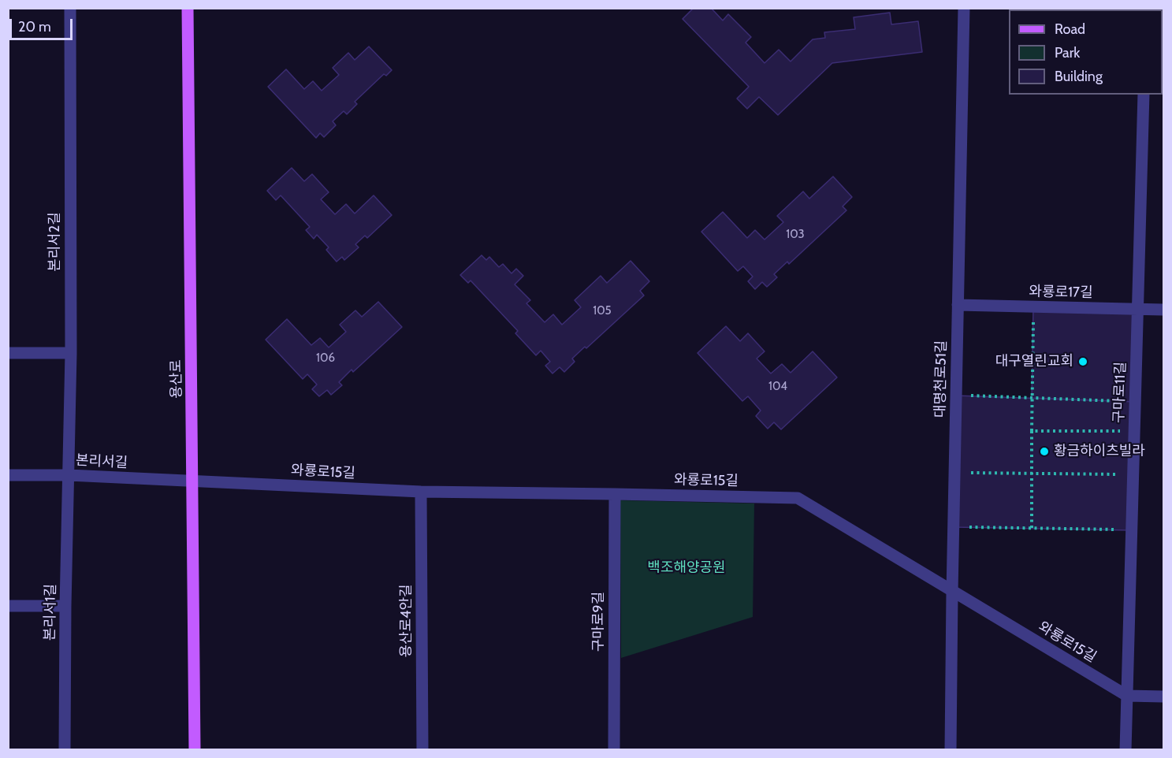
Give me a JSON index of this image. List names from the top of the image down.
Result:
{
  "streets": {
    "main road": ["용산로"],
    "street": [
      "본리서2길",
      "와룡로17길",
      "대명천로51길",
      "구마로11길",
      "본리서길",
      "와룡로15길",
      "본리서1길",
      "용산로4안길",
      "구마로9길"
    ]
  },
  "crossings": [
    ["본리서2길", "본리서길"],
    ["본리서2길", "본리서1길"],
    ["와룡로17길", "대명천로51길"],
    ["와룡로17길", "구마로11길"],
    ["용산로", "본리서길"],
    ["용산로", "와룡로15길"],
    ["대명천로51길", "와룡로15길"],
    ["구마로11길", "와룡로15길"],
    ["본리서길", "와룡로15길"],
    ["본리서길", "본리서1길"],
    ["와룡로15길", "용산로4안길"],
    ["와룡로15길", "구마로9길"]
  ],
  "parks": ["백조해양공원"],
  "places": ["대구열린교회", "황금하이츠빌라"],
  "house_numbers": [
    "103",
    "105",
    "106",
    "104"
  ],
  "legend": ["Road", "Park", "Building"],
  "scale_bar": "20 m"
}
